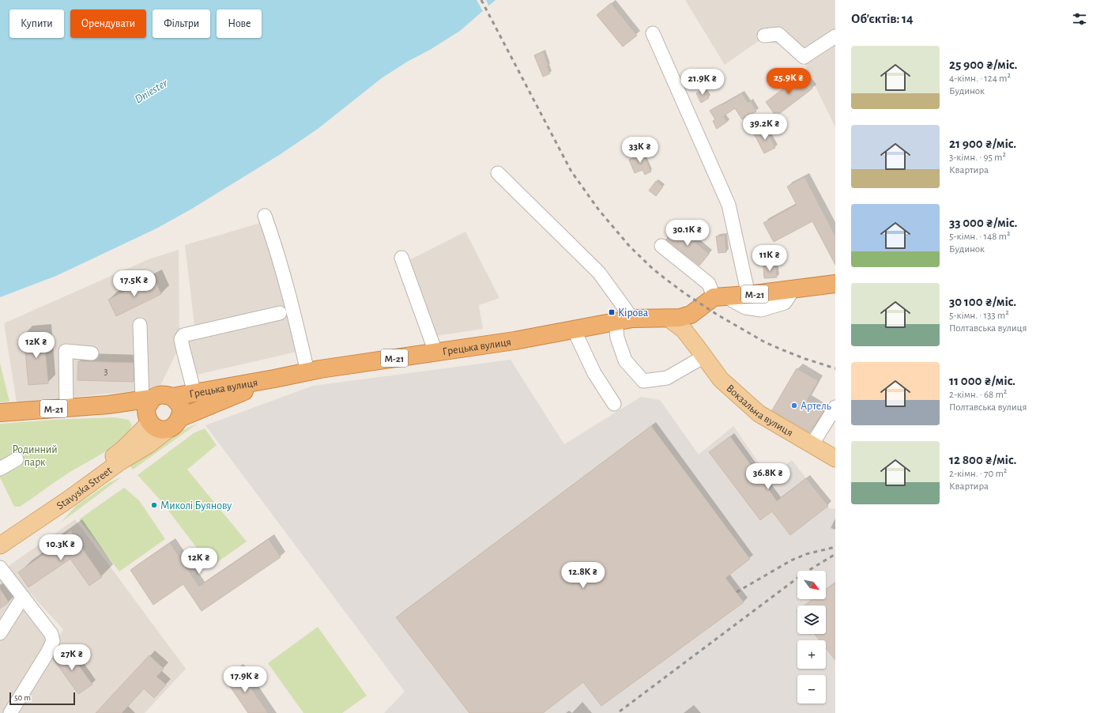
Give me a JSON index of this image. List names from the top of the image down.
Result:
{
  "streets": {
    "highway": ["М-21", "Грецька вулиця"],
    "main road": ["Вокзальна вулиця", "Stavyska Street"]
  },
  "crossings": [
    ["М-21", "Грецька вулиця"],
    ["М-21", "Вокзальна вулиця"],
    ["М-21", "Stavyska Street"],
    ["Грецька вулиця", "Вокзальна вулиця"],
    ["Грецька вулиця", "Stavyska Street"]
  ],
  "water": ["Dniester"],
  "parks": ["Родинний парк"],
  "places": {
    "transit": ["Кірова"],
    "other": ["Артель", "Миколі Буянову"]
  },
  "house_numbers": ["3"],
  "scale_bar": "50 m",
  "north": "bottom right",
  "page": {
    "heading": "Об’єктів: 14",
    "chip": [
      "Купити",
      "Орендувати",
      "Фільтри",
      "Нове"
    ],
    "list": [
      {
        "name": "25 900 ₴/міс.",
        "note": "4-кімн. · 124 m² · Будинок"
      },
      {
        "name": "21 900 ₴/міс.",
        "note": "3-кімн. · 95 m² · Квартира"
      },
      {
        "name": "33 000 ₴/міс.",
        "note": "5-кімн. · 148 m² · Будинок"
      },
      {
        "name": "30 100 ₴/міс.",
        "note": "5-кімн. · 133 m² · Полтавська вулиця"
      },
      {
        "name": "11 000 ₴/міс.",
        "note": "2-кімн. · 68 m² · Полтавська вулиця"
      },
      {
        "name": "12 800 ₴/міс.",
        "note": "2-кімн. · 70 m² · Квартира"
      }
    ],
    "price": [
      "25.9K ₴",
      "21.9K ₴",
      "39.2K ₴",
      "33K ₴",
      "30.1K ₴",
      "11K ₴",
      "17.5K ₴",
      "12K ₴",
      "36.8K ₴",
      "10.3K ₴",
      "12K ₴",
      "12.8K ₴",
      "27K ₴",
      "17.9K ₴"
    ],
    "map_buttons": ["+", "−"],
    "scale": "50 m"
  }
}
